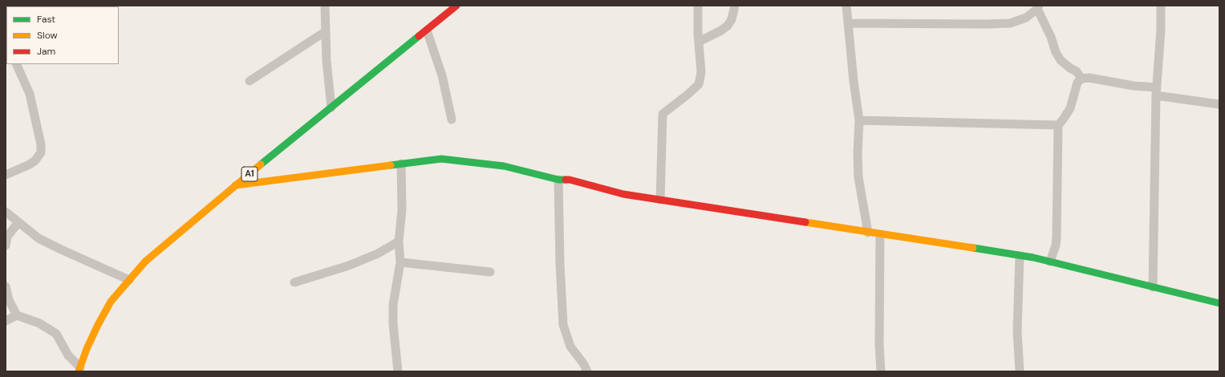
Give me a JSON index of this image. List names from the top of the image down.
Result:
{
  "streets": {
    "main road": ["A1"]
  },
  "legend": ["Fast", "Slow", "Jam"]
}
